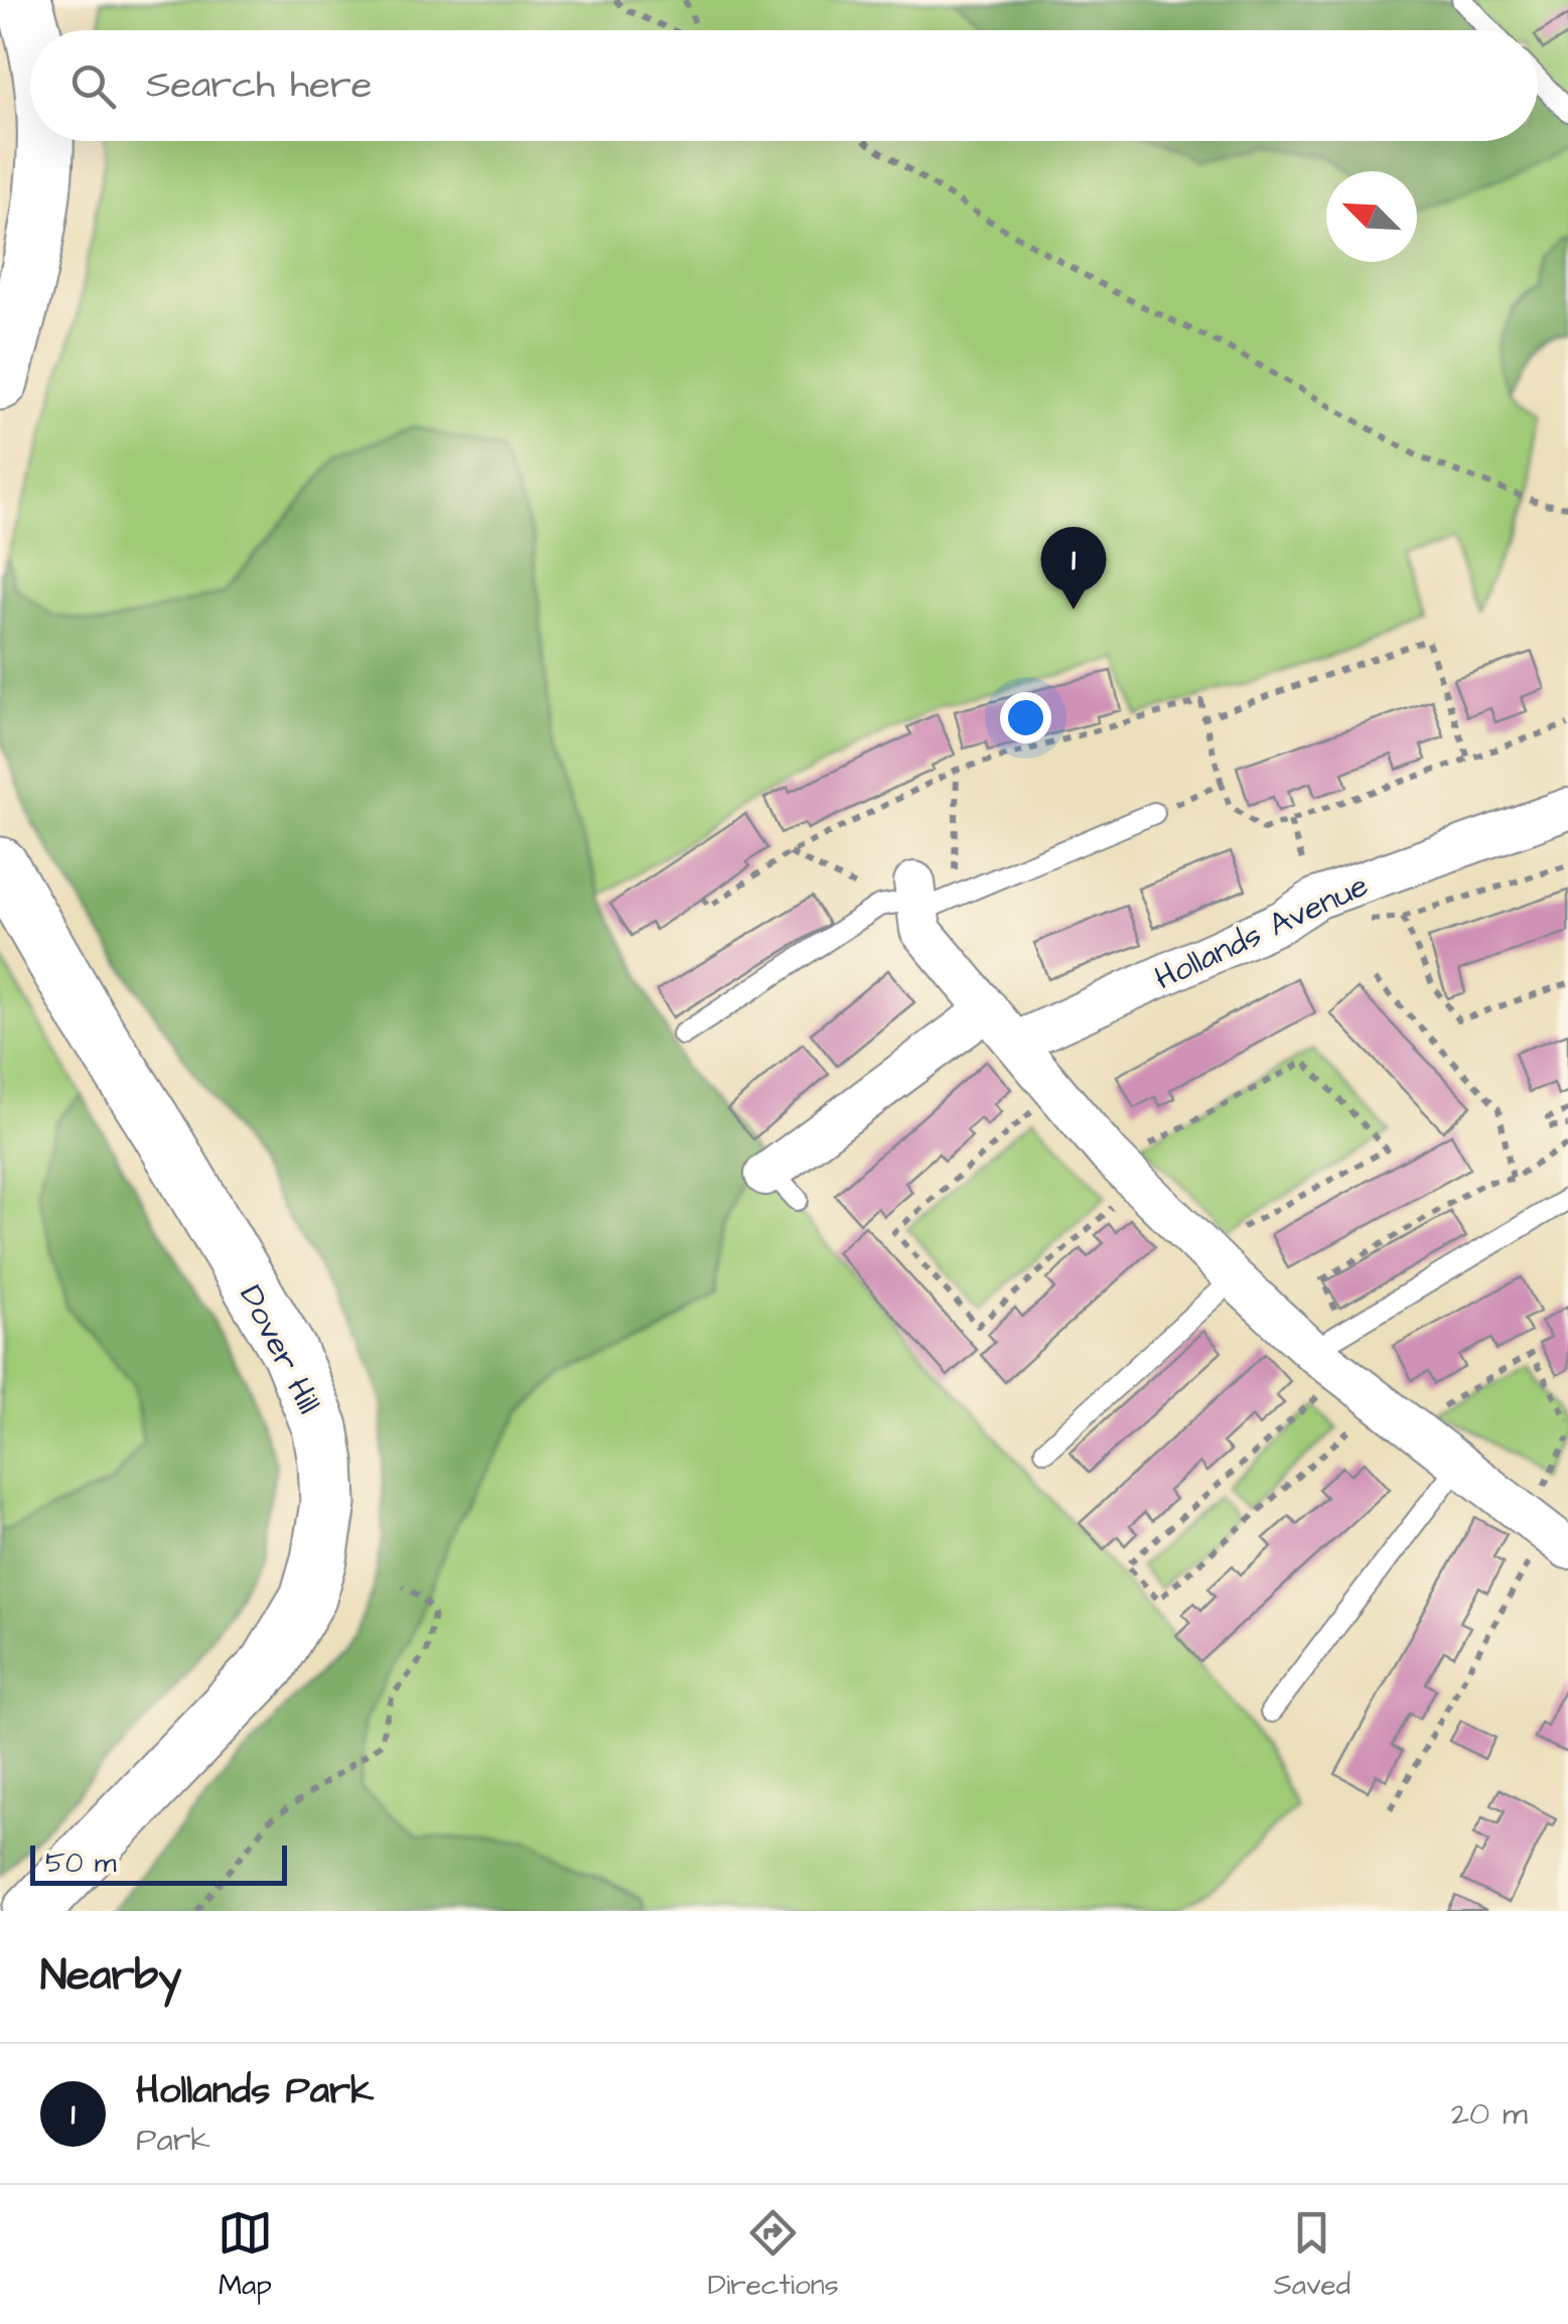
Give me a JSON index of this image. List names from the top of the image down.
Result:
{
  "streets": {
    "main road": ["Dover Hill"],
    "street": ["Hollands Avenue"]
  },
  "scale_bar": "50 m",
  "north": "top left",
  "page": {
    "search": "Search here",
    "pins": "1",
    "scale": "50 m",
    "heading": "Nearby",
    "list": [
      {
        "mark": "1",
        "name": "Hollands Park",
        "note": "Park",
        "value": "20 m"
      }
    ],
    "nav": ["Map", "Directions", "Saved"]
  }
}
